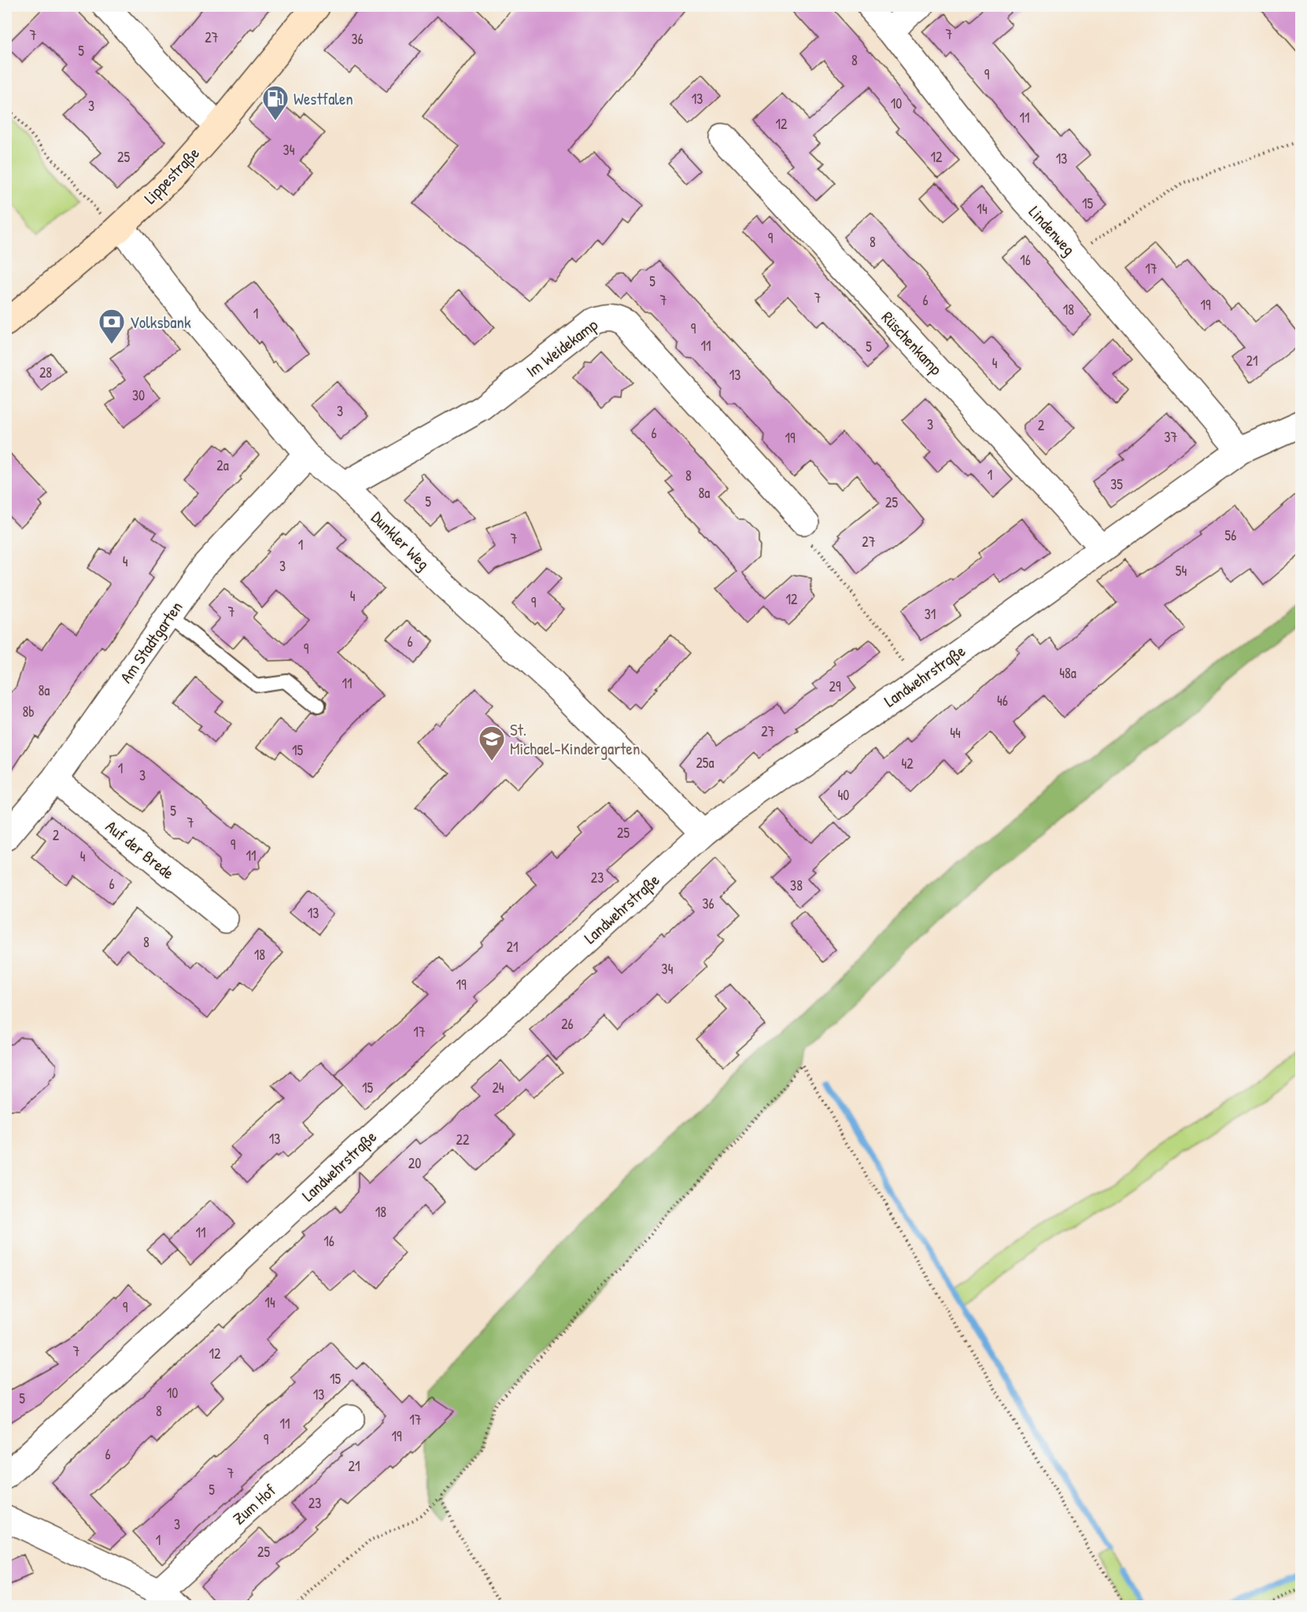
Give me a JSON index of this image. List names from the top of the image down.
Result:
{
  "streets": {
    "main road": ["Lippestraße"],
    "street": [
      "Lindenweg",
      "Rüschenkamp",
      "Im Weidekamp",
      "Dunkler Weg",
      "Am Stadtgarten",
      "Landwehrstraße",
      "Auf der Brede",
      "Zum Hof"
    ]
  },
  "crossings": [
    ["Lippestraße", "Dunkler Weg"],
    ["Lindenweg", "Landwehrstraße"],
    ["Rüschenkamp", "Landwehrstraße"],
    ["Im Weidekamp", "Dunkler Weg"],
    ["Dunkler Weg", "Am Stadtgarten"],
    ["Dunkler Weg", "Landwehrstraße"],
    ["Am Stadtgarten", "Auf der Brede"]
  ],
  "places": {
    "fuel station": ["Westfalen"],
    "bank": ["Volksbank"],
    "school or university": ["St. Michael-Kindergarten"]
  },
  "house_numbers": [
    "7",
    "7",
    "27",
    "36",
    "5",
    "8",
    "9",
    "13",
    "10",
    "3",
    "11",
    "12",
    "34",
    "25",
    "12",
    "13",
    "15",
    "14",
    "9",
    "8",
    "16",
    "17",
    "5",
    "7",
    "7",
    "6",
    "19",
    "18",
    "1",
    "9",
    "11",
    "5",
    "21",
    "4",
    "28",
    "13",
    "30",
    "3",
    "3",
    "2",
    "6",
    "37",
    "19",
    "2a",
    "1",
    "8",
    "35",
    "8a",
    "5",
    "25",
    "56",
    "7",
    "27",
    "1",
    "4",
    "3",
    "54",
    "4",
    "12",
    "9",
    "7",
    "31",
    "6",
    "9",
    "48a",
    "11",
    "29",
    "8a",
    "46",
    "8b",
    "27",
    "44",
    "15",
    "25a",
    "42",
    "1",
    "3",
    "40",
    "5",
    "7",
    "25",
    "2",
    "9",
    "11",
    "4",
    "23",
    "6",
    "38",
    "36",
    "13",
    "8",
    "21",
    "18",
    "34",
    "19",
    "26",
    "17",
    "15",
    "24",
    "13",
    "22",
    "20",
    "18",
    "11",
    "16",
    "14",
    "9",
    "7",
    "12",
    "15",
    "10",
    "13",
    "5",
    "8",
    "17",
    "11",
    "19",
    "9",
    "6",
    "21",
    "7",
    "5",
    "23",
    "3",
    "1",
    "25"
  ]
}
